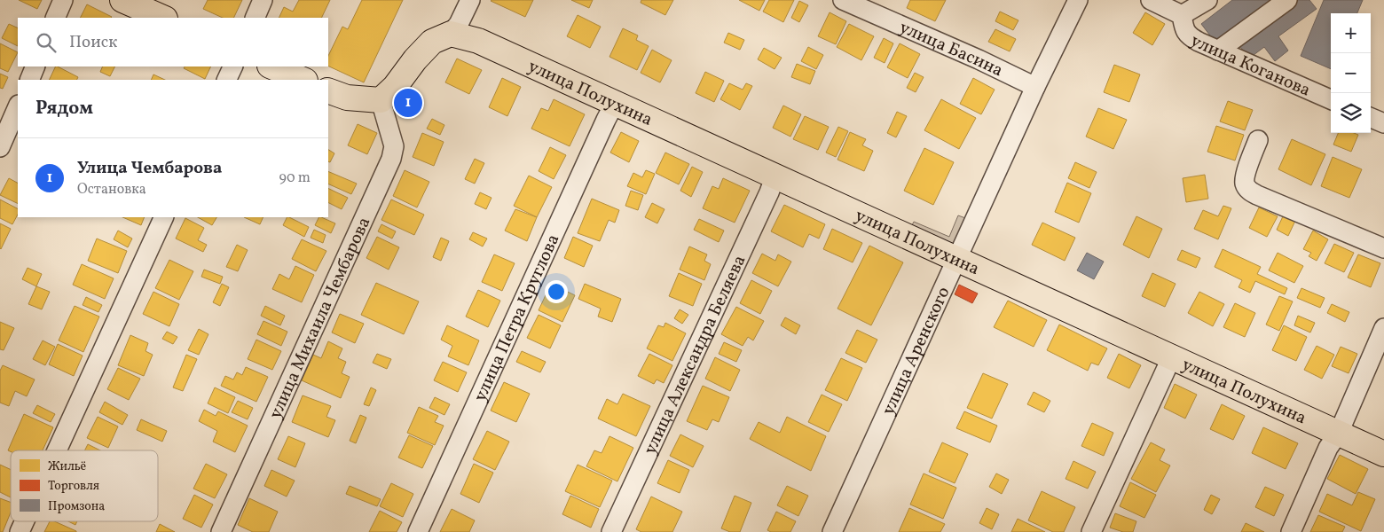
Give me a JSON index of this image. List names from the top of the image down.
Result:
{
  "streets": {
    "main road": ["улица Полухина"],
    "street": [
      "улица Басина",
      "улица Коганова",
      "улица Михаила Чембарова",
      "улица Петра Круглова",
      "улица Аренского",
      "улица Александра Беляева"
    ]
  },
  "crossings": [
    ["улица Басина", "улица Аренского"],
    ["улица Полухина", "улица Петра Круглова"],
    ["улица Полухина", "улица Аренского"],
    ["улица Полухина", "улица Александра Беляева"]
  ],
  "legend": ["Жильё", "Торговля", "Промзона"],
  "page": {
    "map_buttons": ["+", "−"],
    "search": "Поиск",
    "heading": "Рядом",
    "pins": "1",
    "list": [
      {
        "mark": "1",
        "name": "Улица Чембарова",
        "note": "Остановка",
        "value": "90 m"
      }
    ]
  }
}
